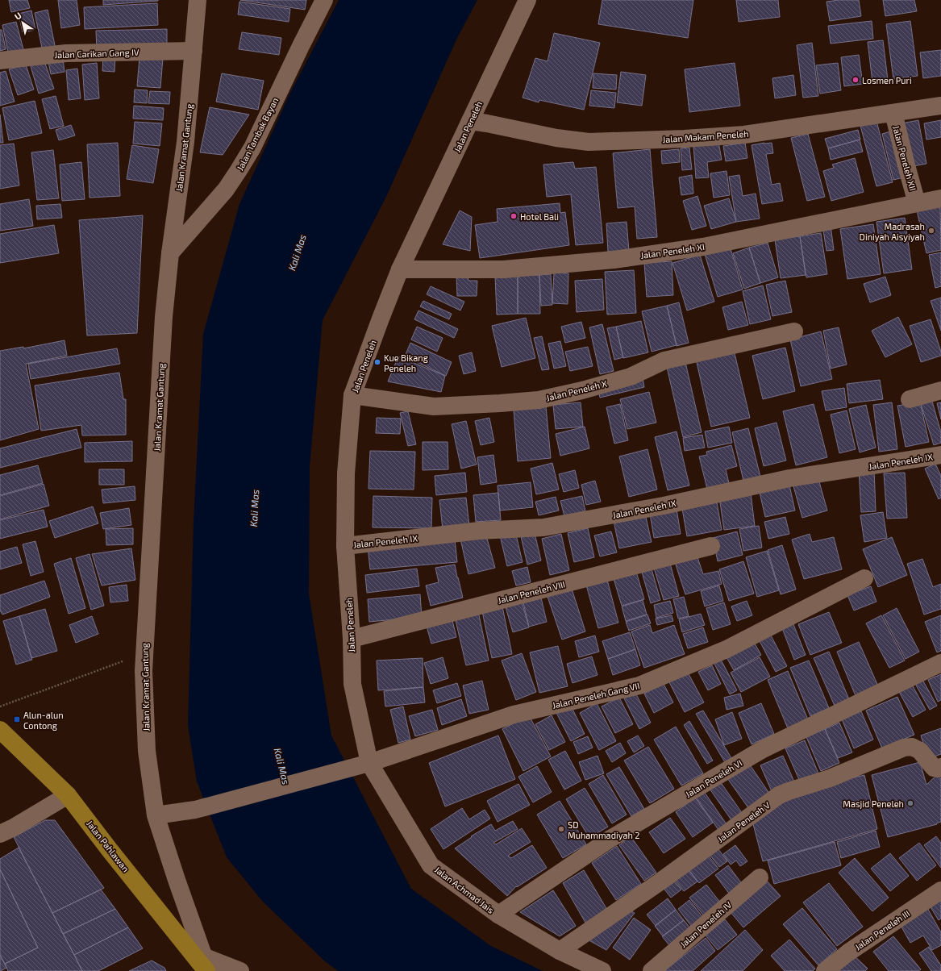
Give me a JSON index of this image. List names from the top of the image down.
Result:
{
  "streets": {
    "main road": ["Jalan Pahlawan"],
    "street": [
      "Jalan Carikan Gang IV",
      "Jalan Peneleh",
      "Jalan Tambak Bayan",
      "Jalan Makam Peneleh",
      "Jalan Kramat Gantung",
      "Jalan Peneleh XII",
      "Jalan Peneleh XI",
      "Jalan Peneleh X",
      "Jalan Peneleh IX",
      "Jalan Peneleh VIII",
      "Jalan Peneleh Gang VII",
      "Jalan Peneleh VI",
      "Jalan Peneleh V",
      "Jalan Achmad Jais",
      "Jalan Peneleh IV",
      "Jalan Peneleh III"
    ]
  },
  "crossings": [
    ["Jalan Carikan Gang IV", "Jalan Kramat Gantung"],
    ["Jalan Peneleh", "Jalan Makam Peneleh"],
    ["Jalan Peneleh", "Jalan Peneleh XI"],
    ["Jalan Peneleh", "Jalan Peneleh X"],
    ["Jalan Peneleh", "Jalan Peneleh IX"],
    ["Jalan Peneleh", "Jalan Peneleh VIII"],
    ["Jalan Peneleh", "Jalan Peneleh Gang VII"],
    ["Jalan Peneleh", "Jalan Achmad Jais"],
    ["Jalan Tambak Bayan", "Jalan Kramat Gantung"],
    ["Jalan Makam Peneleh", "Jalan Peneleh XII"],
    ["Jalan Kramat Gantung", "Jalan Pahlawan"],
    ["Jalan Peneleh XII", "Jalan Peneleh XI"],
    ["Jalan Peneleh Gang VII", "Jalan Achmad Jais"],
    ["Jalan Peneleh VI", "Jalan Achmad Jais"],
    ["Jalan Peneleh V", "Jalan Achmad Jais"]
  ],
  "water": ["Kali Mas"],
  "places": {
    "other": [
      "Losmen Puri",
      "Hotel Bali",
      "Madrasah Diniyah Aisyiyah",
      "Kue Bikang Peneleh",
      "Masjid Peneleh",
      "SD Muhammadiyah 2"
    ],
    "transit": ["Alun-alun Contong"]
  },
  "north": "top left"
}
